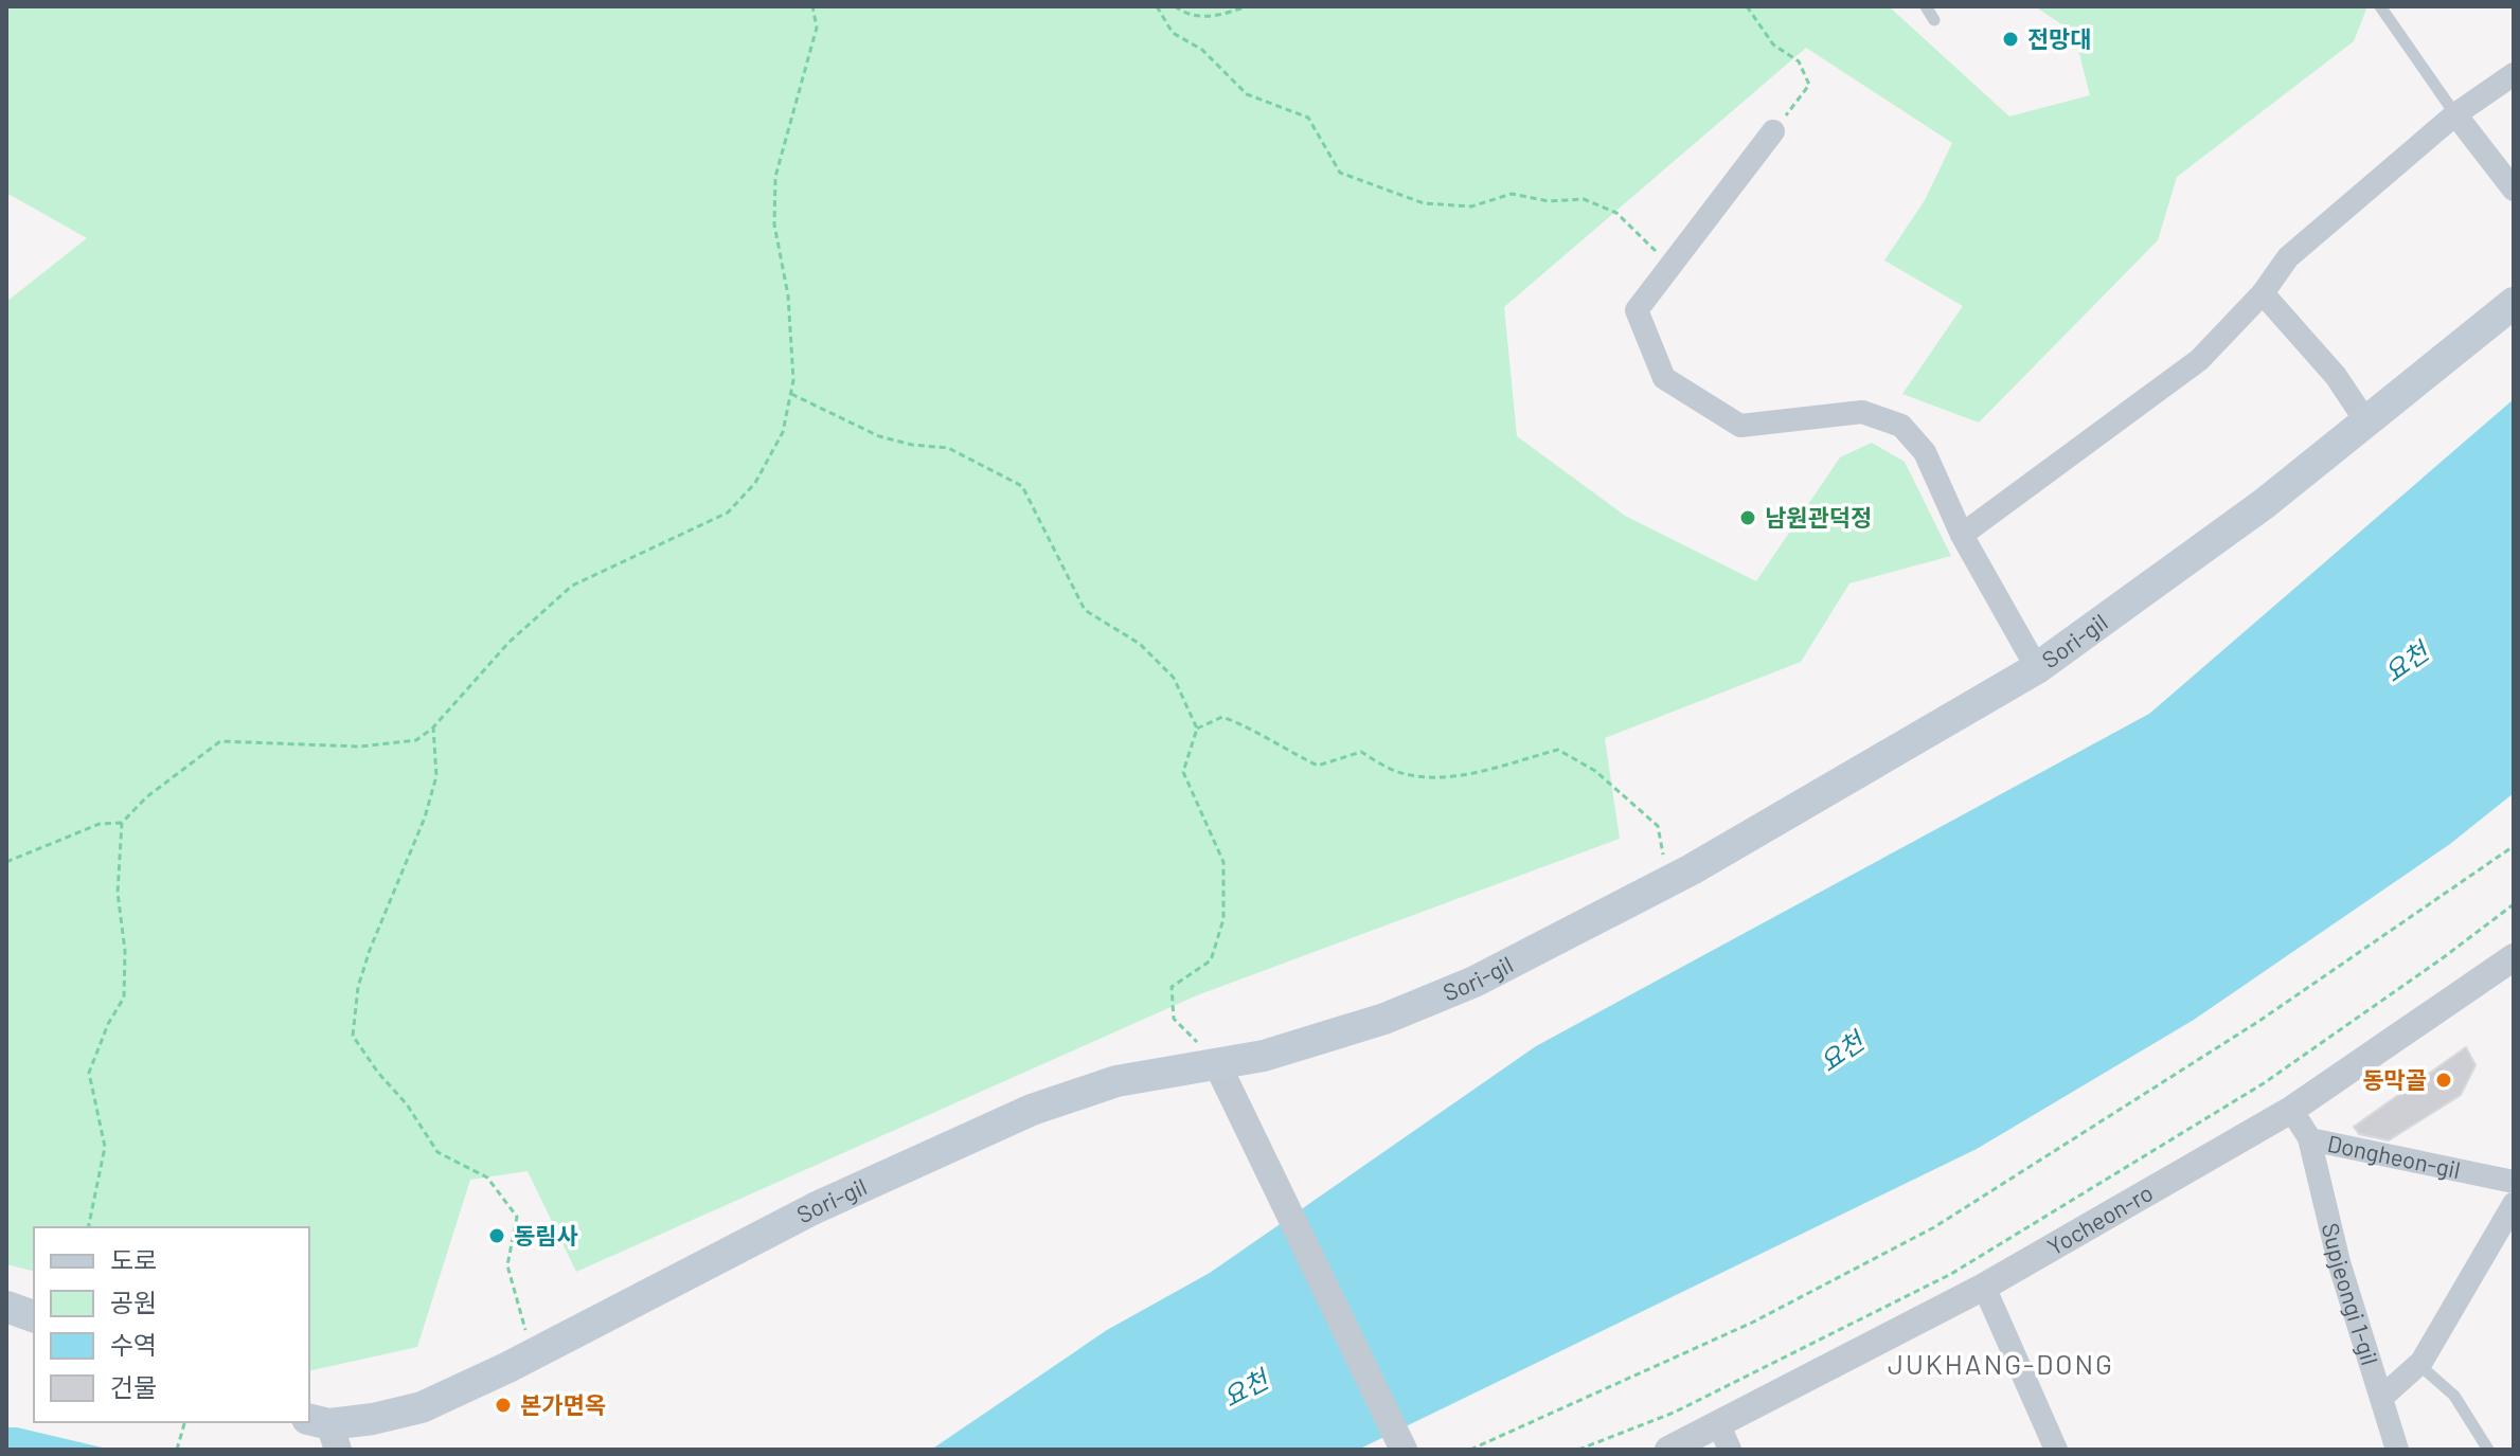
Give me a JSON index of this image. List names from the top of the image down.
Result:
{
  "streets": {
    "main road": ["Sori-gil"],
    "street": ["Dongheon-gil", "Yocheon-ro", "Supjeongi 1-gil"]
  },
  "crossings": [
    ["Dongheon-gil", "Yocheon-ro"],
    ["Dongheon-gil", "Supjeongi 1-gil"]
  ],
  "districts": ["JUKHANG-DONG"],
  "water": ["요천"],
  "places": [
    "전망대",
    "남원관덕정",
    "동막골",
    "동림사",
    "본가면옥"
  ],
  "legend": [
    "도로",
    "공원",
    "수역",
    "건물"
  ]
}
